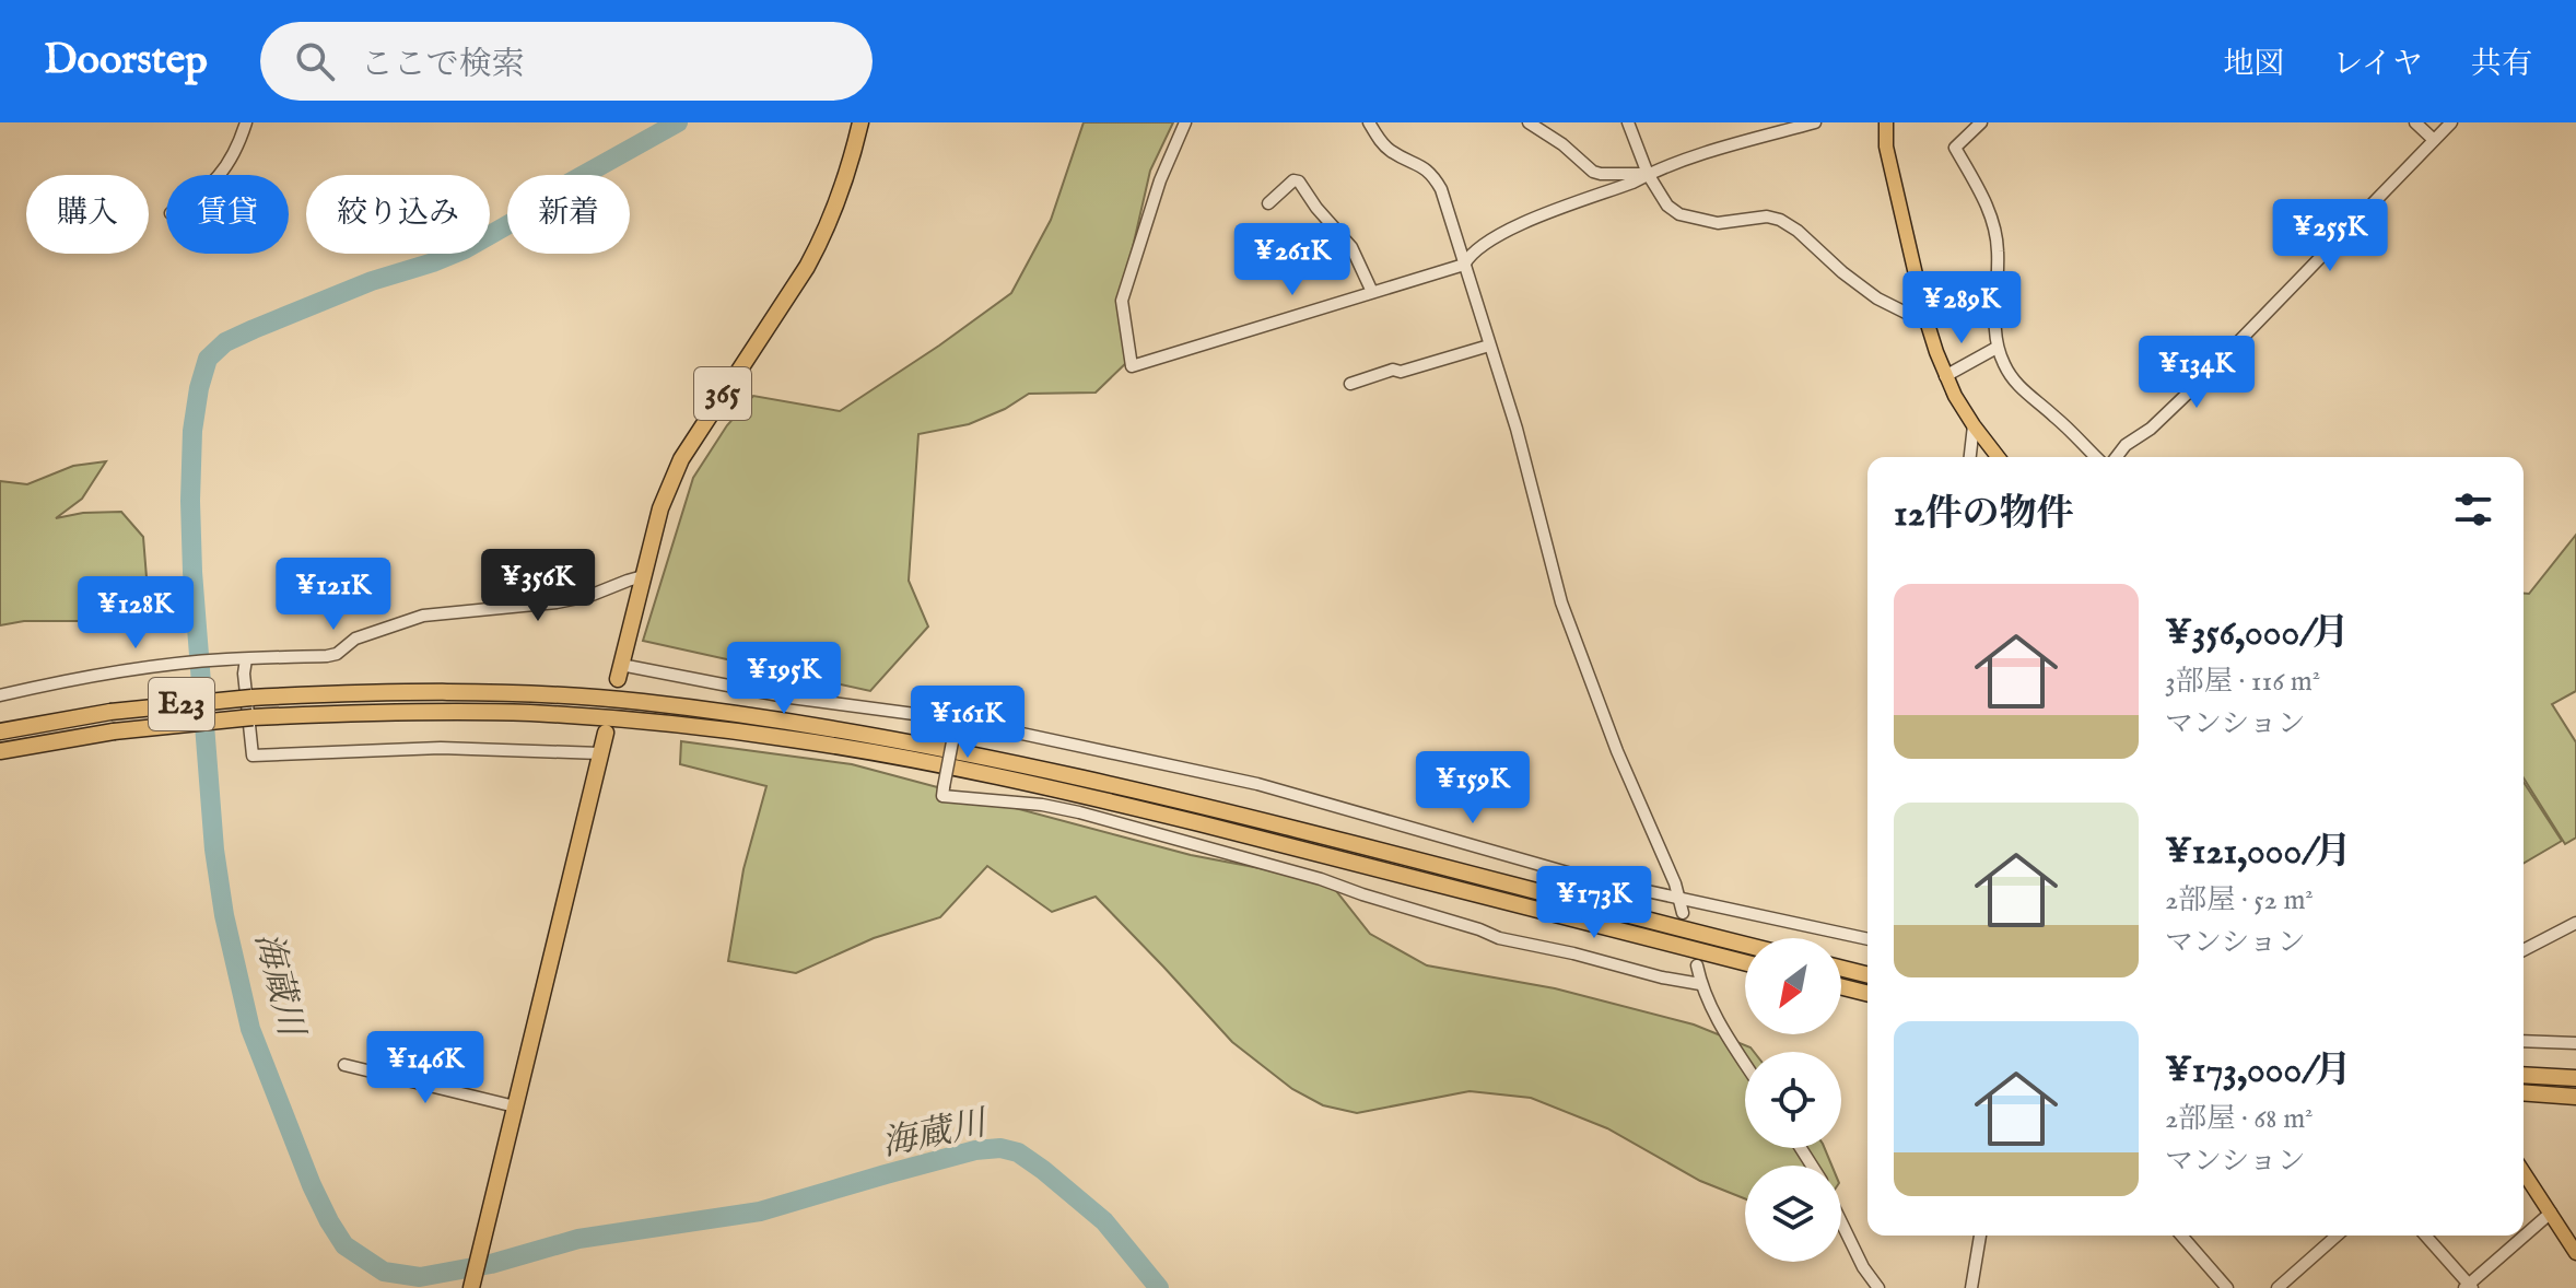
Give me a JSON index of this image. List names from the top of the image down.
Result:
{
  "streets": {
    "highway": ["365", "E23"]
  },
  "water": ["海蔵川"],
  "north": "bottom left",
  "page": {
    "header": "Doorstep",
    "search": "ここで検索",
    "nav": ["地図", "レイヤ", "共有"],
    "chip": [
      "購入",
      "賃貸",
      "絞り込み",
      "新着"
    ],
    "price": [
      "¥255K",
      "¥261K",
      "¥289K",
      "¥134K",
      "¥356K",
      "¥121K",
      "¥128K",
      "¥195K",
      "¥161K",
      "¥159K",
      "¥173K",
      "¥146K"
    ],
    "heading": "12件の物件",
    "list": [
      {
        "name": "¥356,000/月",
        "note": "3部屋 · 116 m² · マンション"
      },
      {
        "name": "¥121,000/月",
        "note": "2部屋 · 52 m² · マンション"
      },
      {
        "name": "¥173,000/月",
        "note": "2部屋 · 68 m² · マンション"
      }
    ]
  }
}
